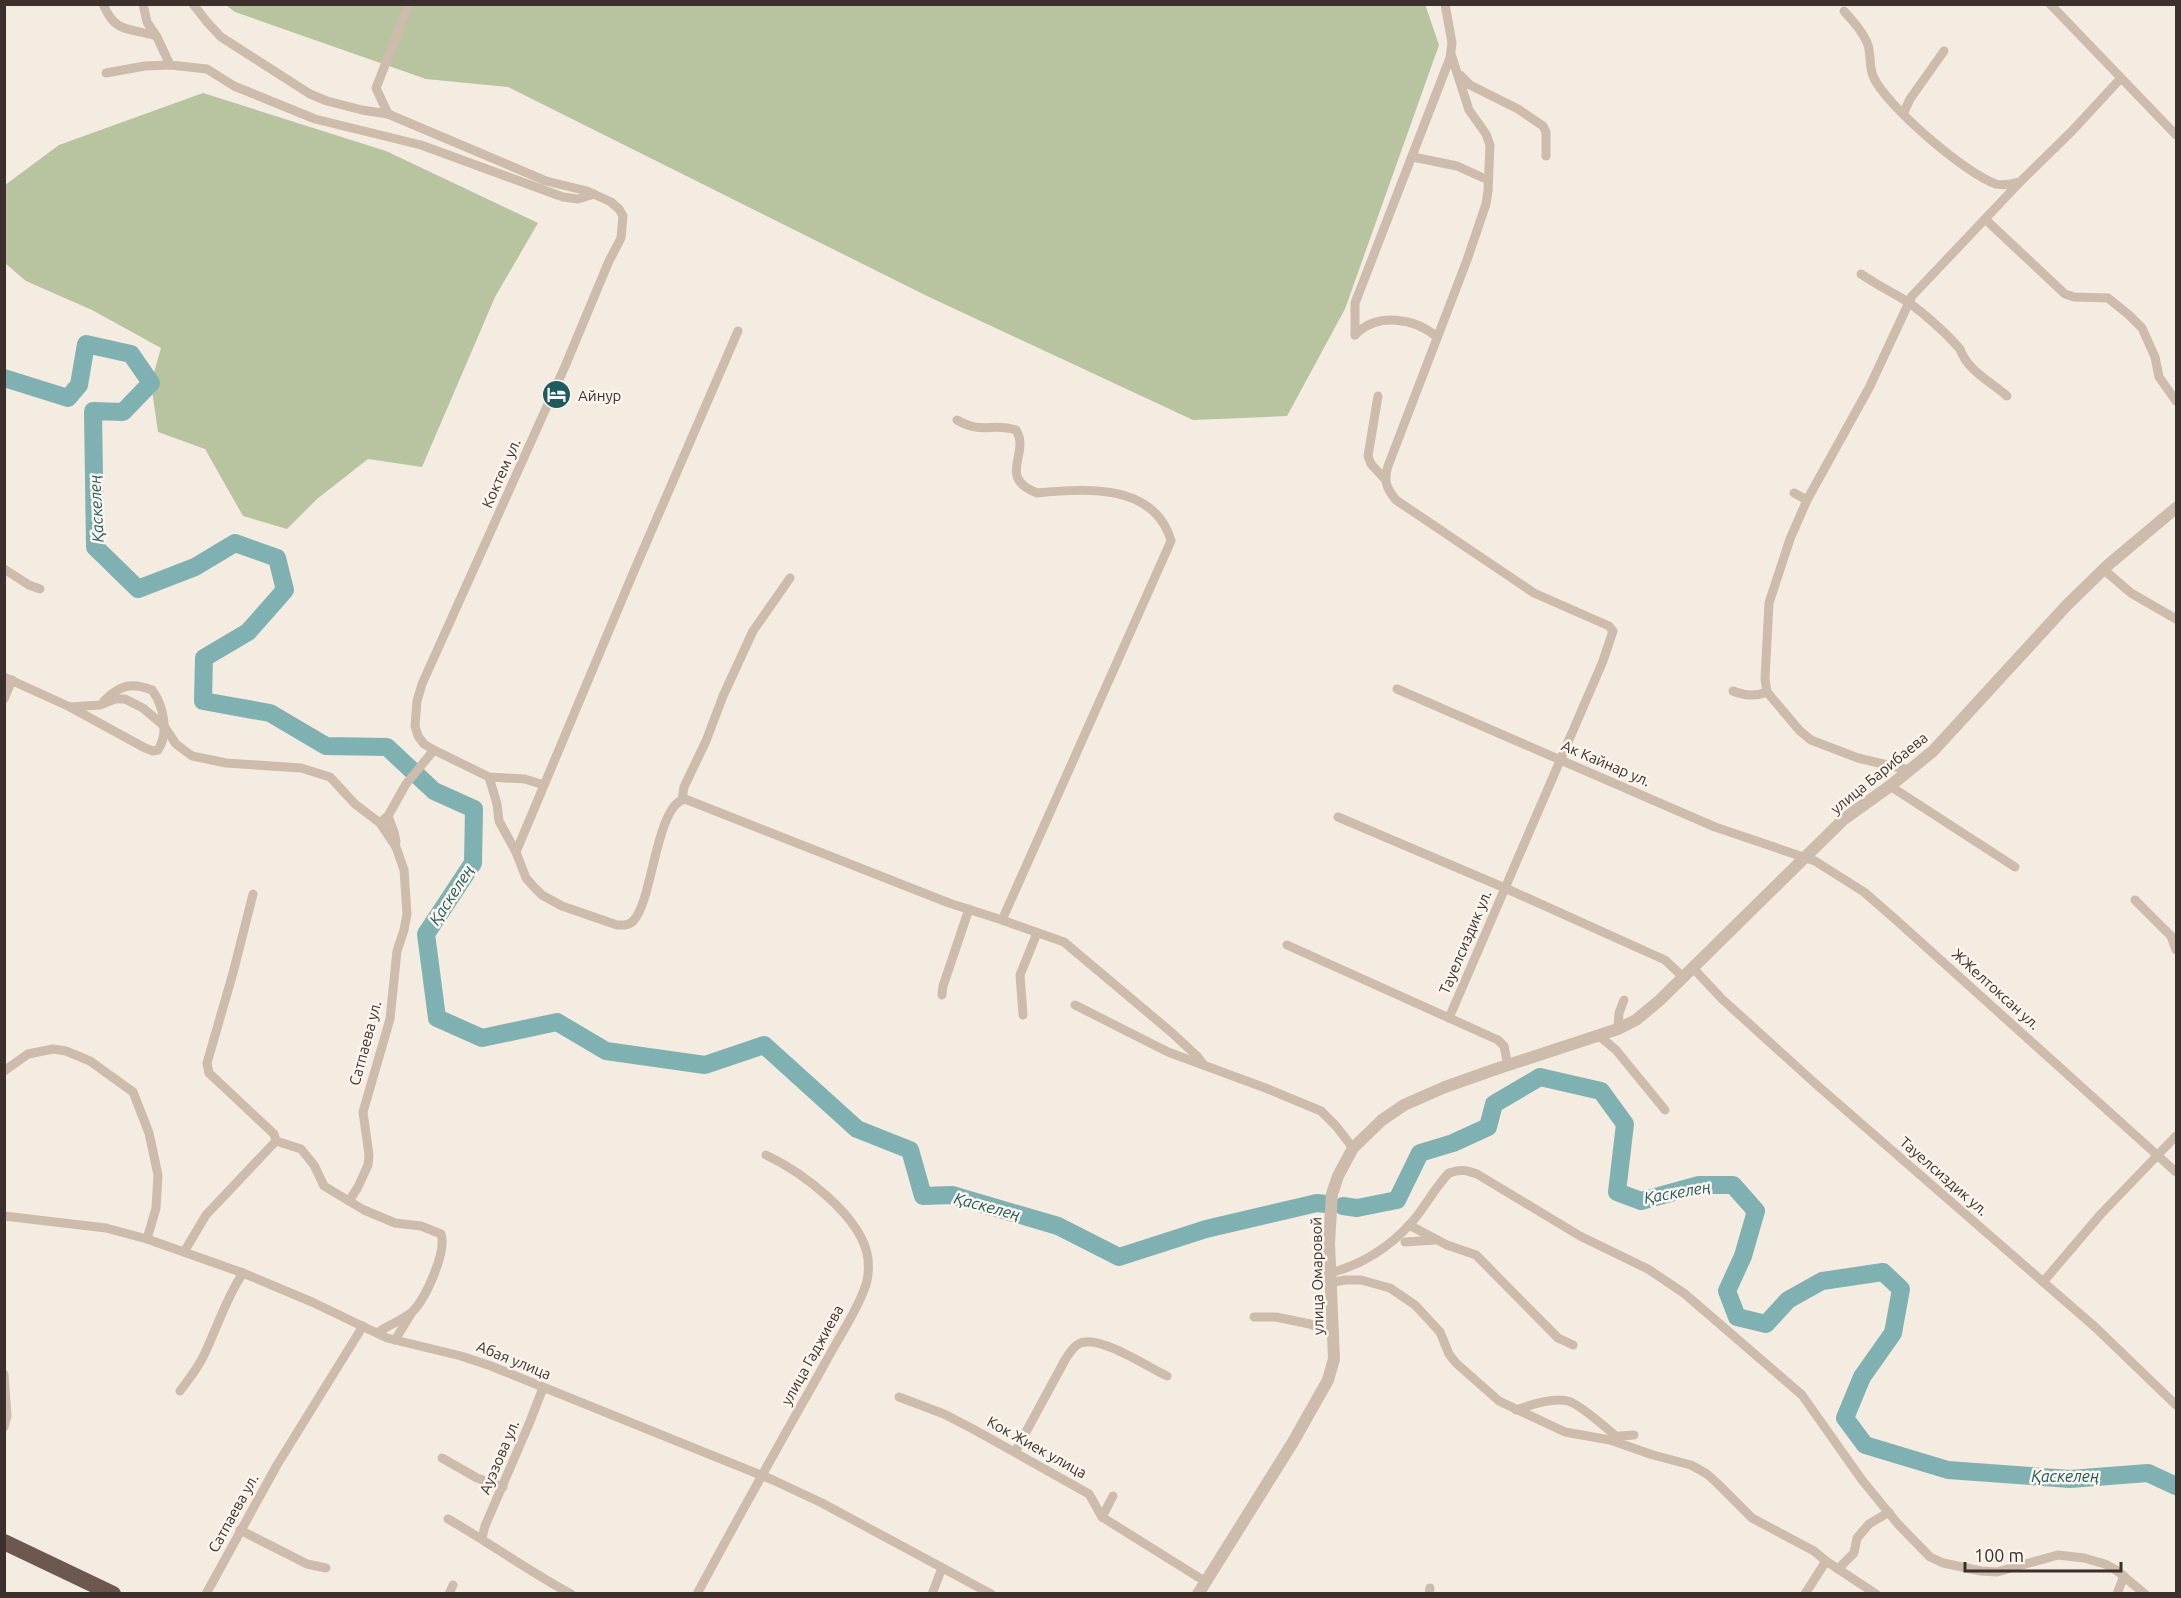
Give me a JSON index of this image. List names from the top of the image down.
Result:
{
  "streets": {
    "street": [
      "Коктем ул.",
      "Ак Кайнар ул.",
      "улица Барибаева",
      "Тауелсиздик ул.",
      "ЖЖелтоксан ул.",
      "Сатпаева ул.",
      "улица Омаровой",
      "улица Гаджиева",
      "Абая улица",
      "Кок Жиек улица",
      "Ауэзова ул."
    ]
  },
  "crossings": [
    ["Ак Кайнар ул.", "улица Барибаева"],
    ["Ак Кайнар ул.", "ЖЖелтоксан ул."],
    ["улица Барибаева", "Тауелсиздик ул."],
    ["улица Барибаева", "ЖЖелтоксан ул."],
    ["улица Барибаева", "улица Омаровой"],
    ["Тауелсиздик ул.", "улица Омаровой"],
    ["Сатпаева ул.", "Абая улица"],
    ["улица Омаровой", "Кок Жиек улица"],
    ["улица Гаджиева", "Абая улица"],
    ["Абая улица", "Ауэзова ул."]
  ],
  "water": ["Қаскелең"],
  "places": {
    "hotel": ["Айнур"]
  },
  "scale_bar": "100 m"
}
